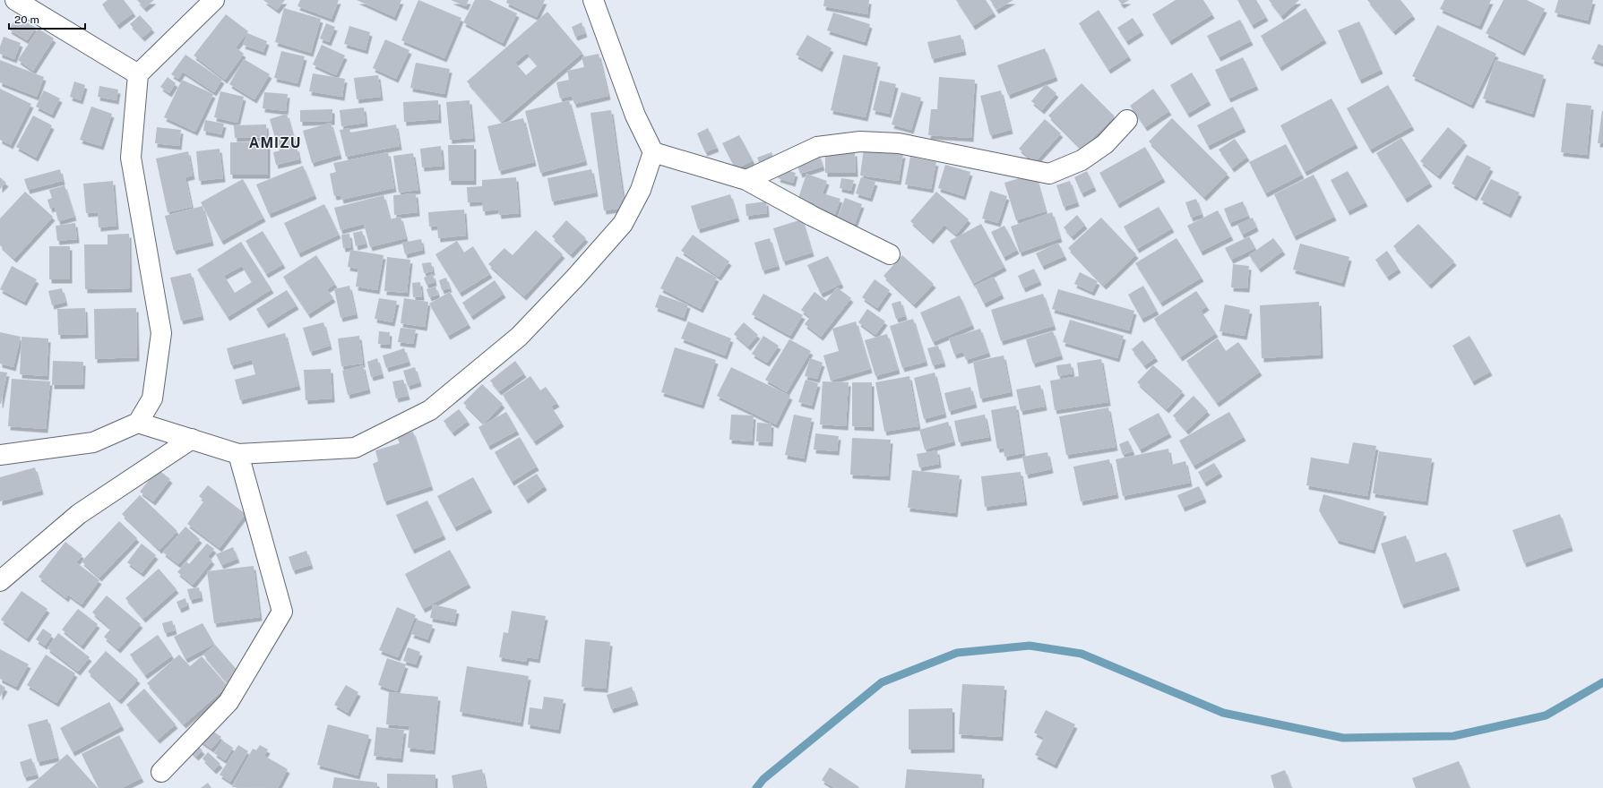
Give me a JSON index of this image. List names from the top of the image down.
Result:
{
  "districts": ["AMIZU"],
  "scale_bar": "20 m"
}
